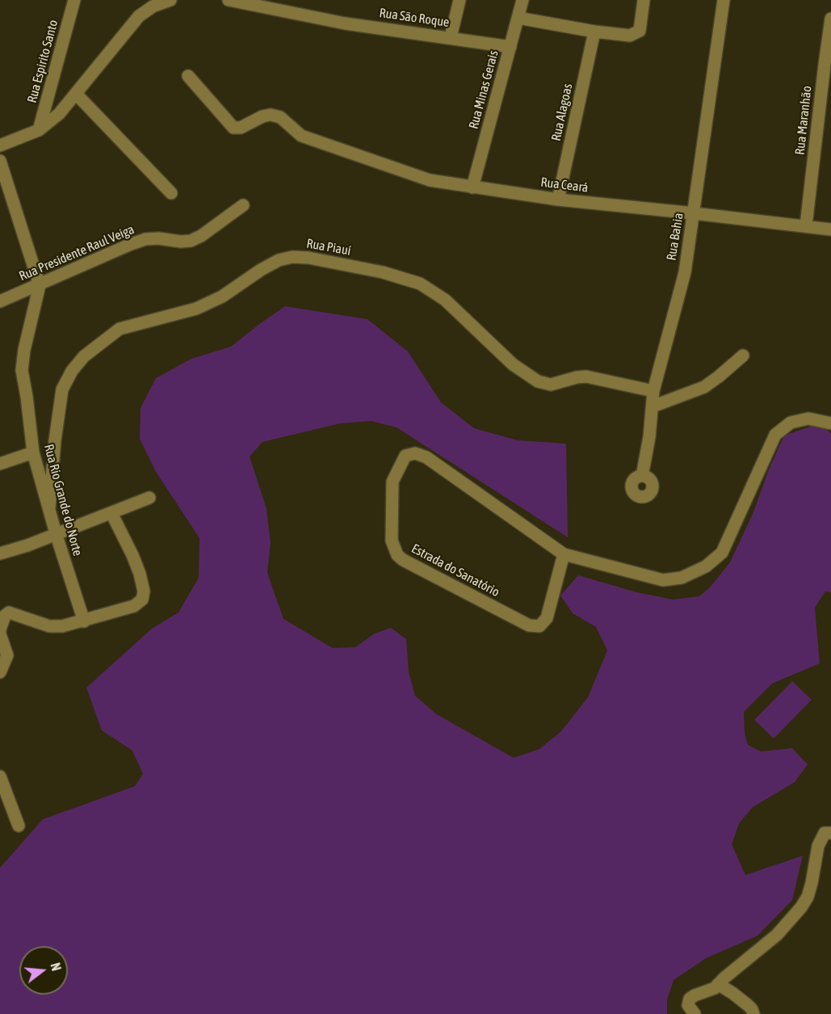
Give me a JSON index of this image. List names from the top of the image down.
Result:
{
  "streets": {
    "street": [
      "Rua São Roque",
      "Rua Espirito Santo",
      "Rua Minas Gerais",
      "Rua Alagoas",
      "Rua Maranhão",
      "Rua Ceará",
      "Rua Bahia",
      "Rua Piauí",
      "Rua Presidente Raul Veiga",
      "Rua Rio Grande do Norte",
      "Estrada do Sanatório"
    ]
  },
  "crossings": [
    ["Rua São Roque", "Rua Minas Gerais"],
    ["Rua Minas Gerais", "Rua Ceará"],
    ["Rua Alagoas", "Rua Ceará"],
    ["Rua Maranhão", "Rua Ceará"],
    ["Rua Ceará", "Rua Bahia"],
    ["Rua Bahia", "Rua Piauí"],
    ["Rua Piauí", "Rua Rio Grande do Norte"],
    ["Rua Presidente Raul Veiga", "Rua Rio Grande do Norte"]
  ],
  "north": "right"
}
